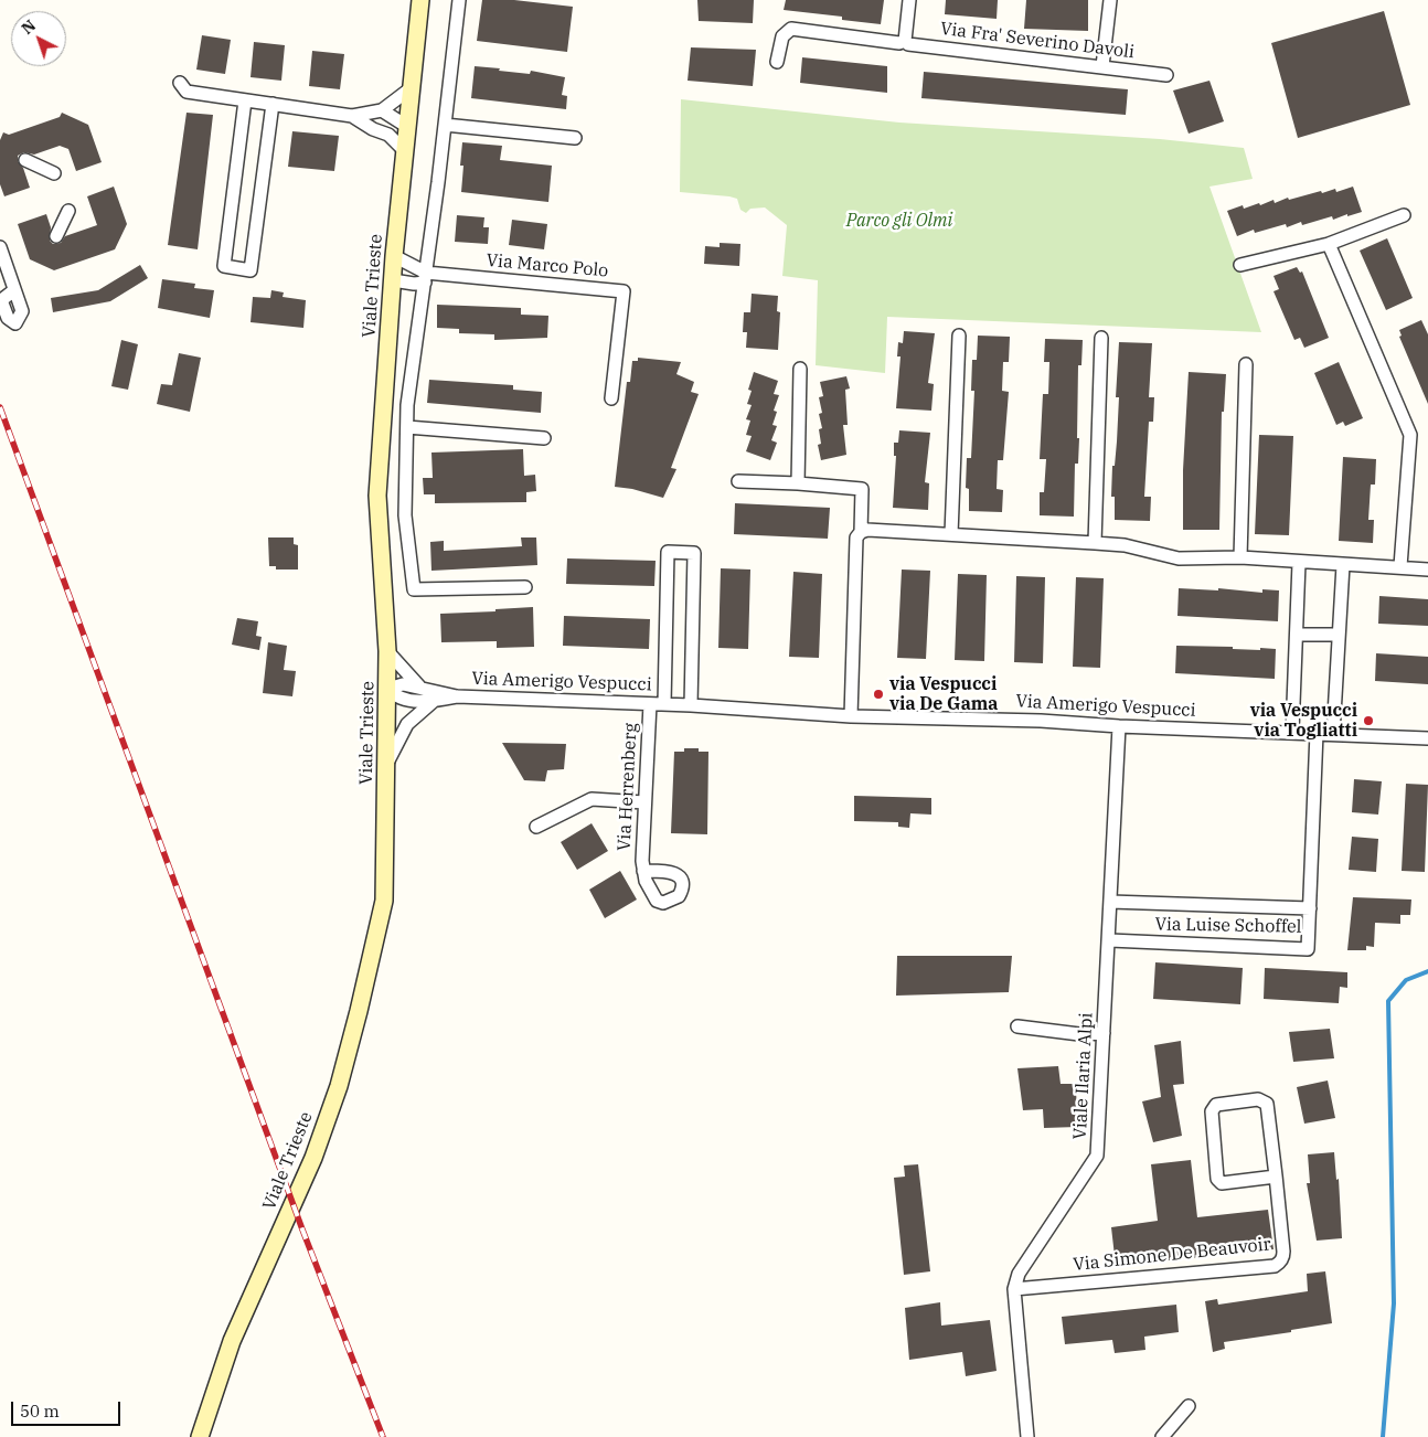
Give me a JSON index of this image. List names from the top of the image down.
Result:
{
  "streets": {
    "main road": ["Viale Trieste"],
    "street": [
      "Via Fra' Severino Davoli",
      "Via Marco Polo",
      "Via Amerigo Vespucci",
      "Via Herrenberg",
      "Via Luise Schoffel",
      "Viale Ilaria Alpi",
      "Via Simone De Beauvoir"
    ]
  },
  "crossings": [
    ["Via Marco Polo", "Viale Trieste"],
    ["Viale Trieste", "Via Amerigo Vespucci"],
    ["Via Amerigo Vespucci", "Via Herrenberg"],
    ["Via Amerigo Vespucci", "Via Luise Schoffel"],
    ["Via Amerigo Vespucci", "Viale Ilaria Alpi"],
    ["Via Luise Schoffel", "Viale Ilaria Alpi"],
    ["Viale Ilaria Alpi", "Via Simone De Beauvoir"]
  ],
  "parks": ["Parco gli Olmi"],
  "places": ["via Vespucci via De Gama", "via Vespucci via Togliatti"],
  "scale_bar": "50 m",
  "north": "top left"
}
